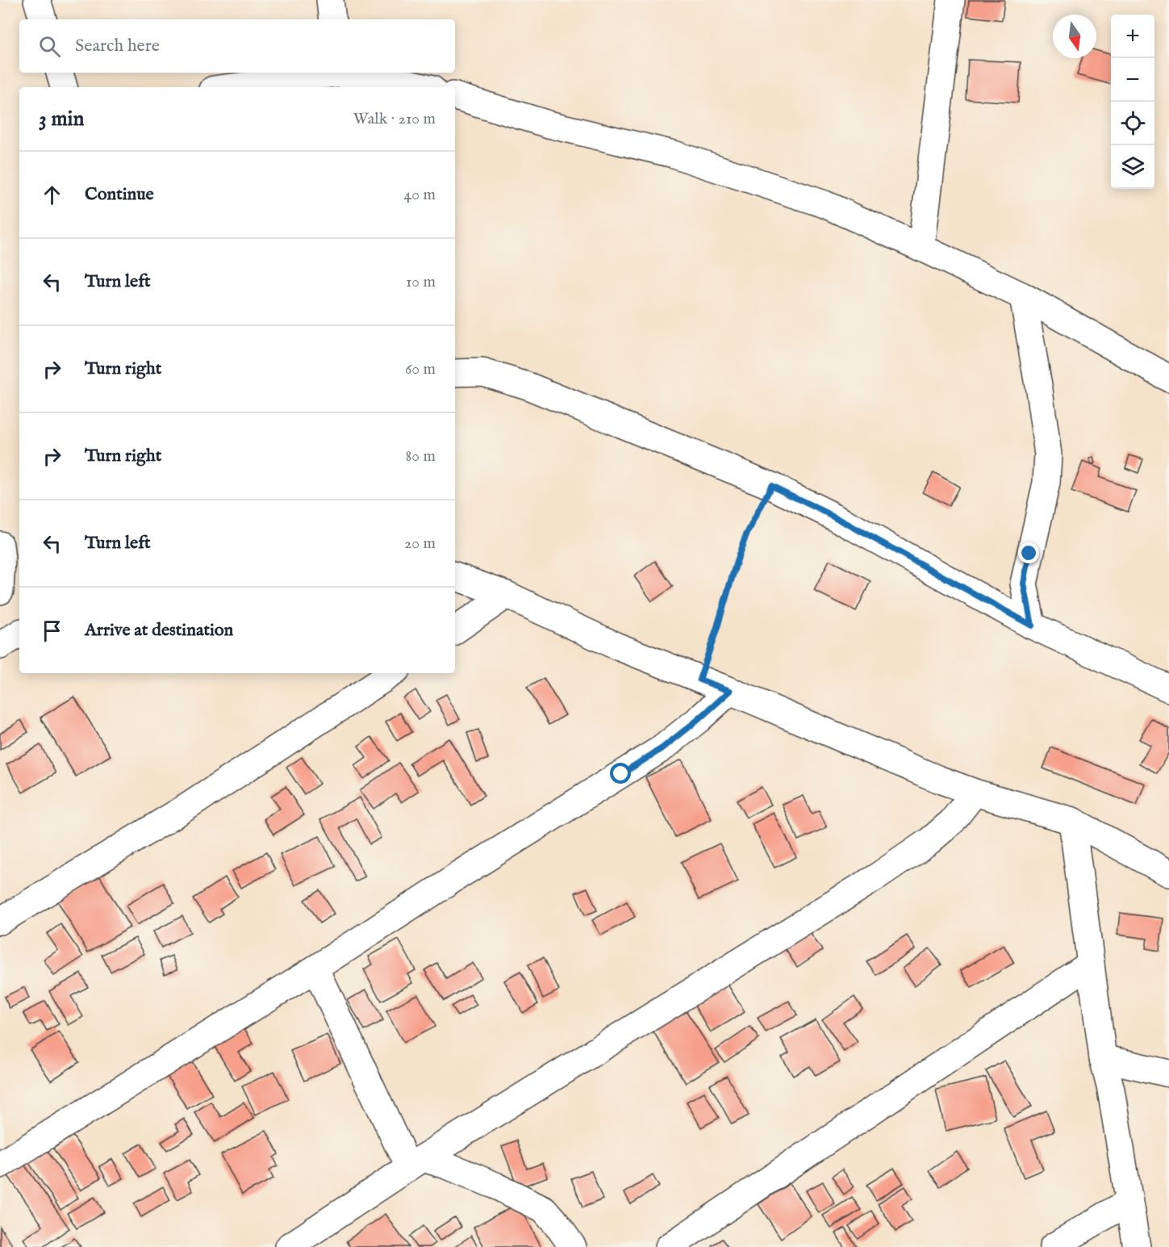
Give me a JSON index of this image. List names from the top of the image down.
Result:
{
  "north": "bottom",
  "page": {
    "map_buttons": ["+", "−"],
    "search": "Search here",
    "heading": ["3 min", "Walk · 210 m"],
    "list": [
      ["Continue", "40 m"],
      ["Turn left", "10 m"],
      ["Turn right", "60 m"],
      ["Turn right", "80 m"],
      ["Turn left", "20 m"],
      "Arrive at destination"
    ]
  }
}
